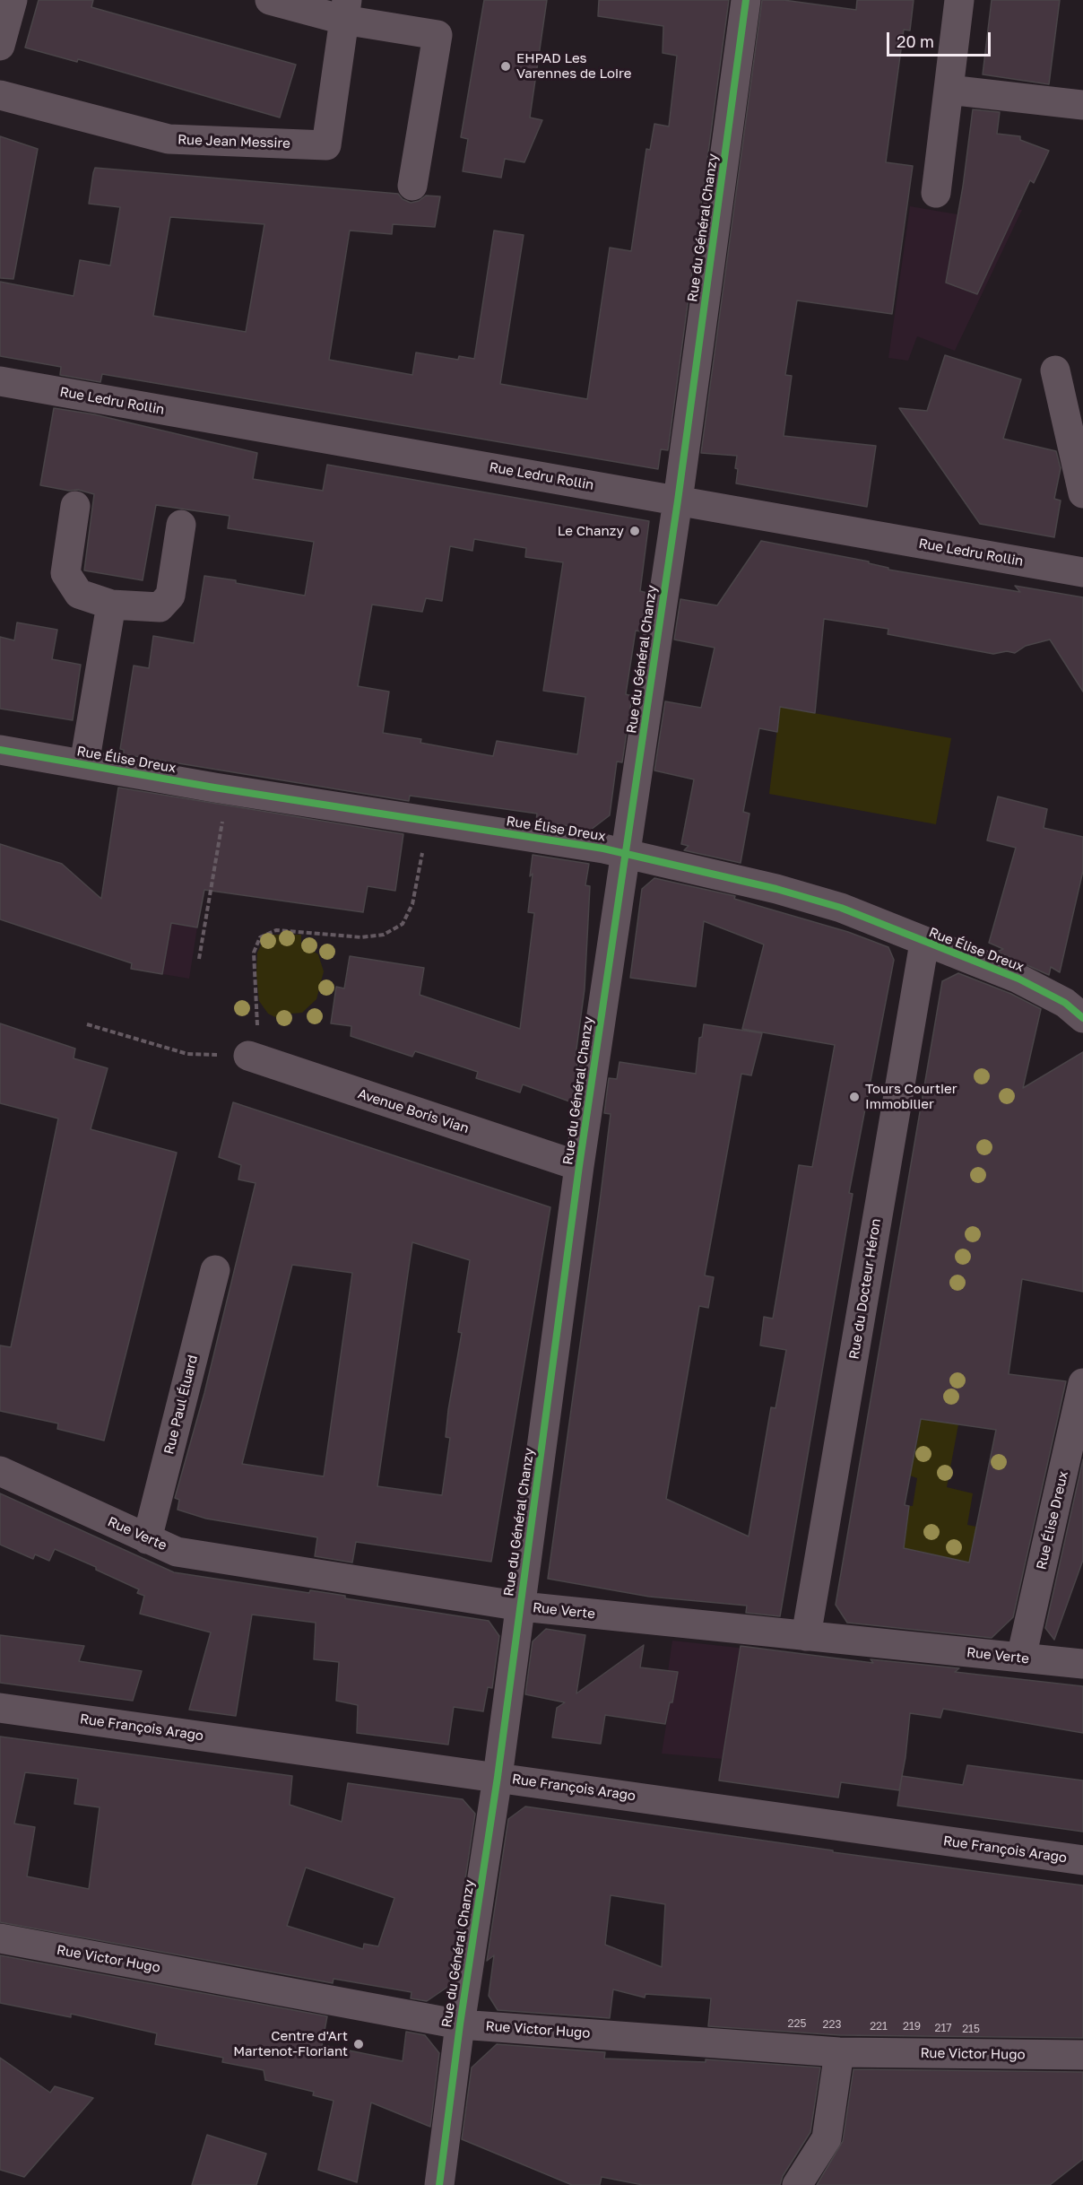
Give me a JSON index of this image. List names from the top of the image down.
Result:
{
  "streets": {
    "street": [
      "Rue Jean Messire",
      "Rue du Général Chanzy",
      "Rue Ledru Rollin",
      "Rue Élise Dreux",
      "Avenue Boris Vian",
      "Rue du Docteur Héron",
      "Rue Paul Éluard",
      "Rue Verte",
      "Rue François Arago",
      "Rue Victor Hugo"
    ]
  },
  "crossings": [
    ["Rue du Général Chanzy", "Rue Ledru Rollin"],
    ["Rue du Général Chanzy", "Rue Élise Dreux"],
    ["Rue du Général Chanzy", "Avenue Boris Vian"],
    ["Rue du Général Chanzy", "Rue Verte"],
    ["Rue du Général Chanzy", "Rue François Arago"],
    ["Rue du Général Chanzy", "Rue Victor Hugo"],
    ["Rue Élise Dreux", "Rue du Docteur Héron"],
    ["Rue Élise Dreux", "Rue Verte"],
    ["Rue du Docteur Héron", "Rue Verte"],
    ["Rue Paul Éluard", "Rue Verte"]
  ],
  "places": [
    "EHPAD Les Varennes de Loire",
    "Le Chanzy",
    "Tours Courtier Immobilier",
    "Centre d'Art Martenot-Floriant"
  ],
  "house_numbers": [
    "225",
    "223",
    "221",
    "219",
    "217",
    "215"
  ],
  "scale_bar": "20 m"
}
